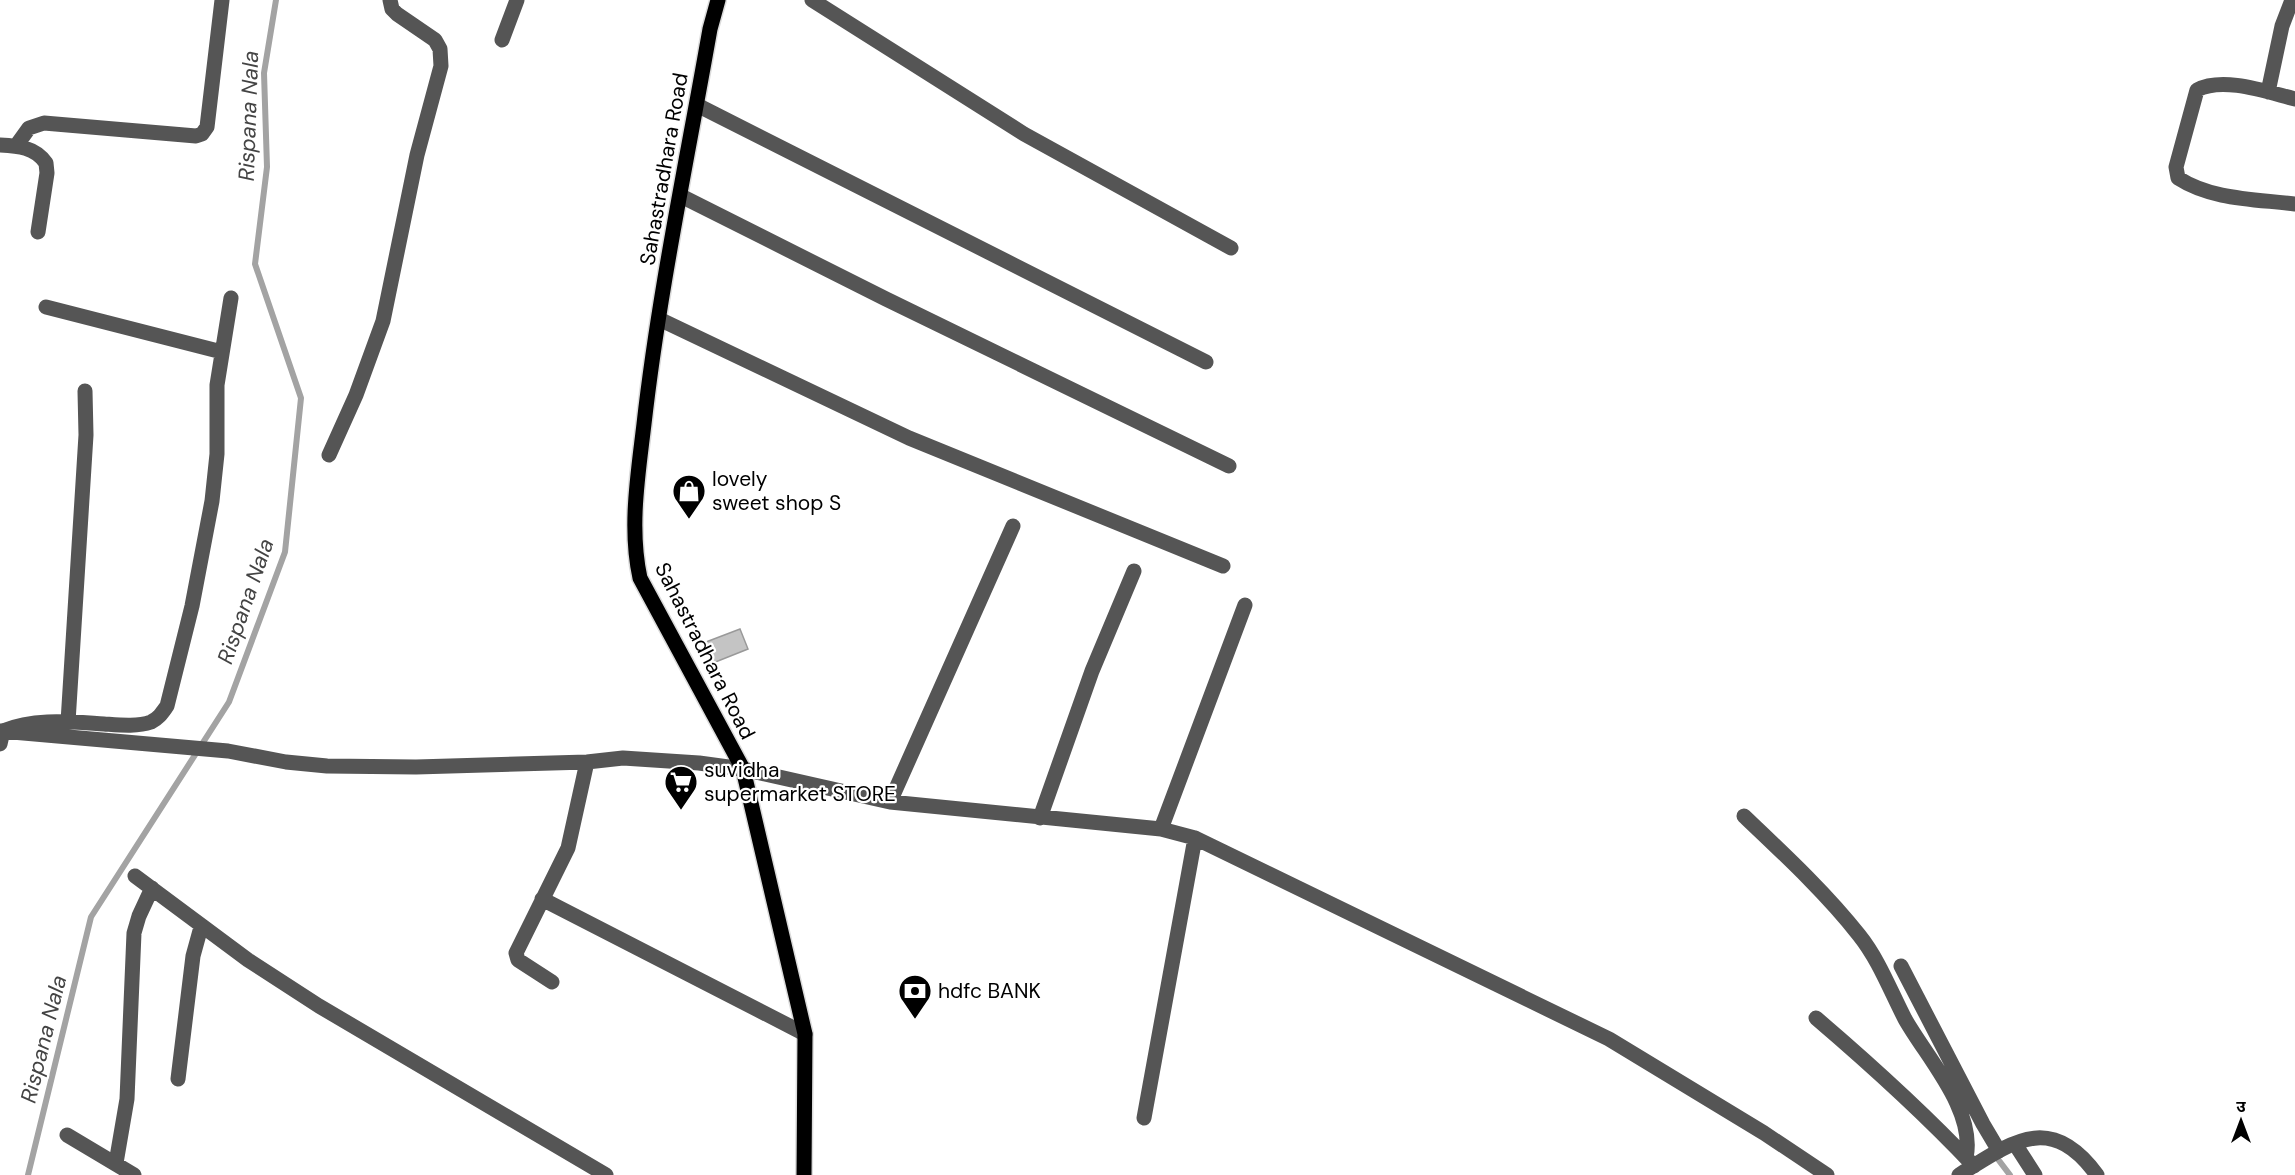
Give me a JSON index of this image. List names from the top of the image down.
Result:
{
  "streets": {
    "main road": ["Sahastradhara Road"]
  },
  "water": ["Rispana Nala"],
  "places": {
    "shop": ["lovely sweet shop S"],
    "supermarket": ["suvidha supermarket STORE"],
    "bank": ["hdfc BANK"]
  },
  "north": "top"
}
